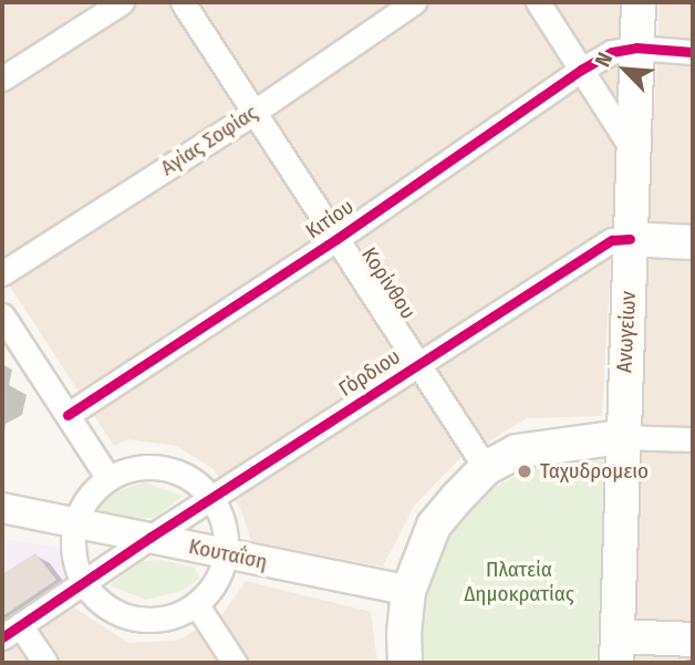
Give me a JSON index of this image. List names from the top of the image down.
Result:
{
  "streets": {
    "main road": ["Ανωγείων"],
    "street": [
      "Αγίας Σοφίας",
      "Κιτίου",
      "Κορίνθου",
      "Γόρδιου",
      "Κουταΐση"
    ]
  },
  "crossings": [
    ["Αγίας Σοφίας", "Κορίνθου"],
    ["Κιτίου", "Κορίνθου"],
    ["Κιτίου", "Ανωγείων"],
    ["Κορίνθου", "Γόρδιου"],
    ["Ανωγείων", "Γόρδιου"],
    ["Γόρδιου", "Κουταΐση"]
  ],
  "parks": ["Πλατεία Δημοκρατίας"],
  "places": ["Ταχυδρομειο"],
  "north": "top left"
}
